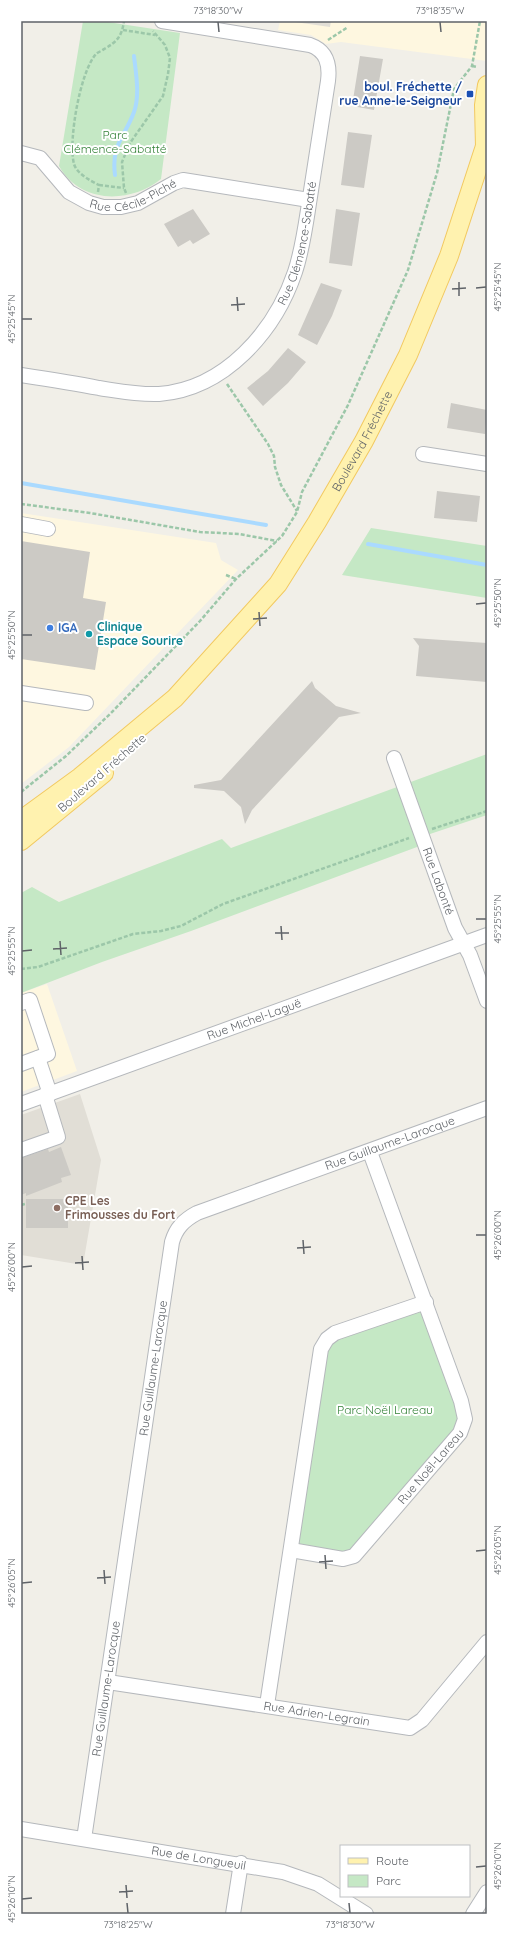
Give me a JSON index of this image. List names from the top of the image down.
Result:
{
  "streets": {
    "main road": ["Boulevard Fréchette"],
    "street": [
      "Rue Cécile-Piché",
      "Rue Clémence-Sabatté",
      "Rue Labonté",
      "Rue Michel-Laguë",
      "Rue Guillaume-Larocque",
      "Rue Noël-Lareau",
      "Rue Adrien-Legrain",
      "Rue de Longueuil"
    ]
  },
  "crossings": [
    ["Rue Cécile-Piché", "Rue Clémence-Sabatté"],
    ["Rue Labonté", "Rue Michel-Laguë"],
    ["Rue Guillaume-Larocque", "Rue Noël-Lareau"],
    ["Rue Guillaume-Larocque", "Rue Adrien-Legrain"],
    ["Rue Guillaume-Larocque", "Rue de Longueuil"]
  ],
  "parks": ["Parc Clémence-Sabatté", "Parc Noël Lareau"],
  "places": {
    "transit": ["boul. Fréchette / rue Anne-le-Seigneur"],
    "other": ["IGA", "Clinique Espace Sourire", "CPE Les Frimousses du Fort"]
  },
  "legend": ["Route", "Parc"],
  "coordinates": [
    "73°18'30\"W",
    "73°18'35\"W",
    "45°25'45\"N",
    "45°25'50\"N",
    "45°25'55\"N",
    "45°26'00\"N",
    "45°26'05\"N",
    "45°26'10\"N",
    "73°18'25\"W"
  ]
}
